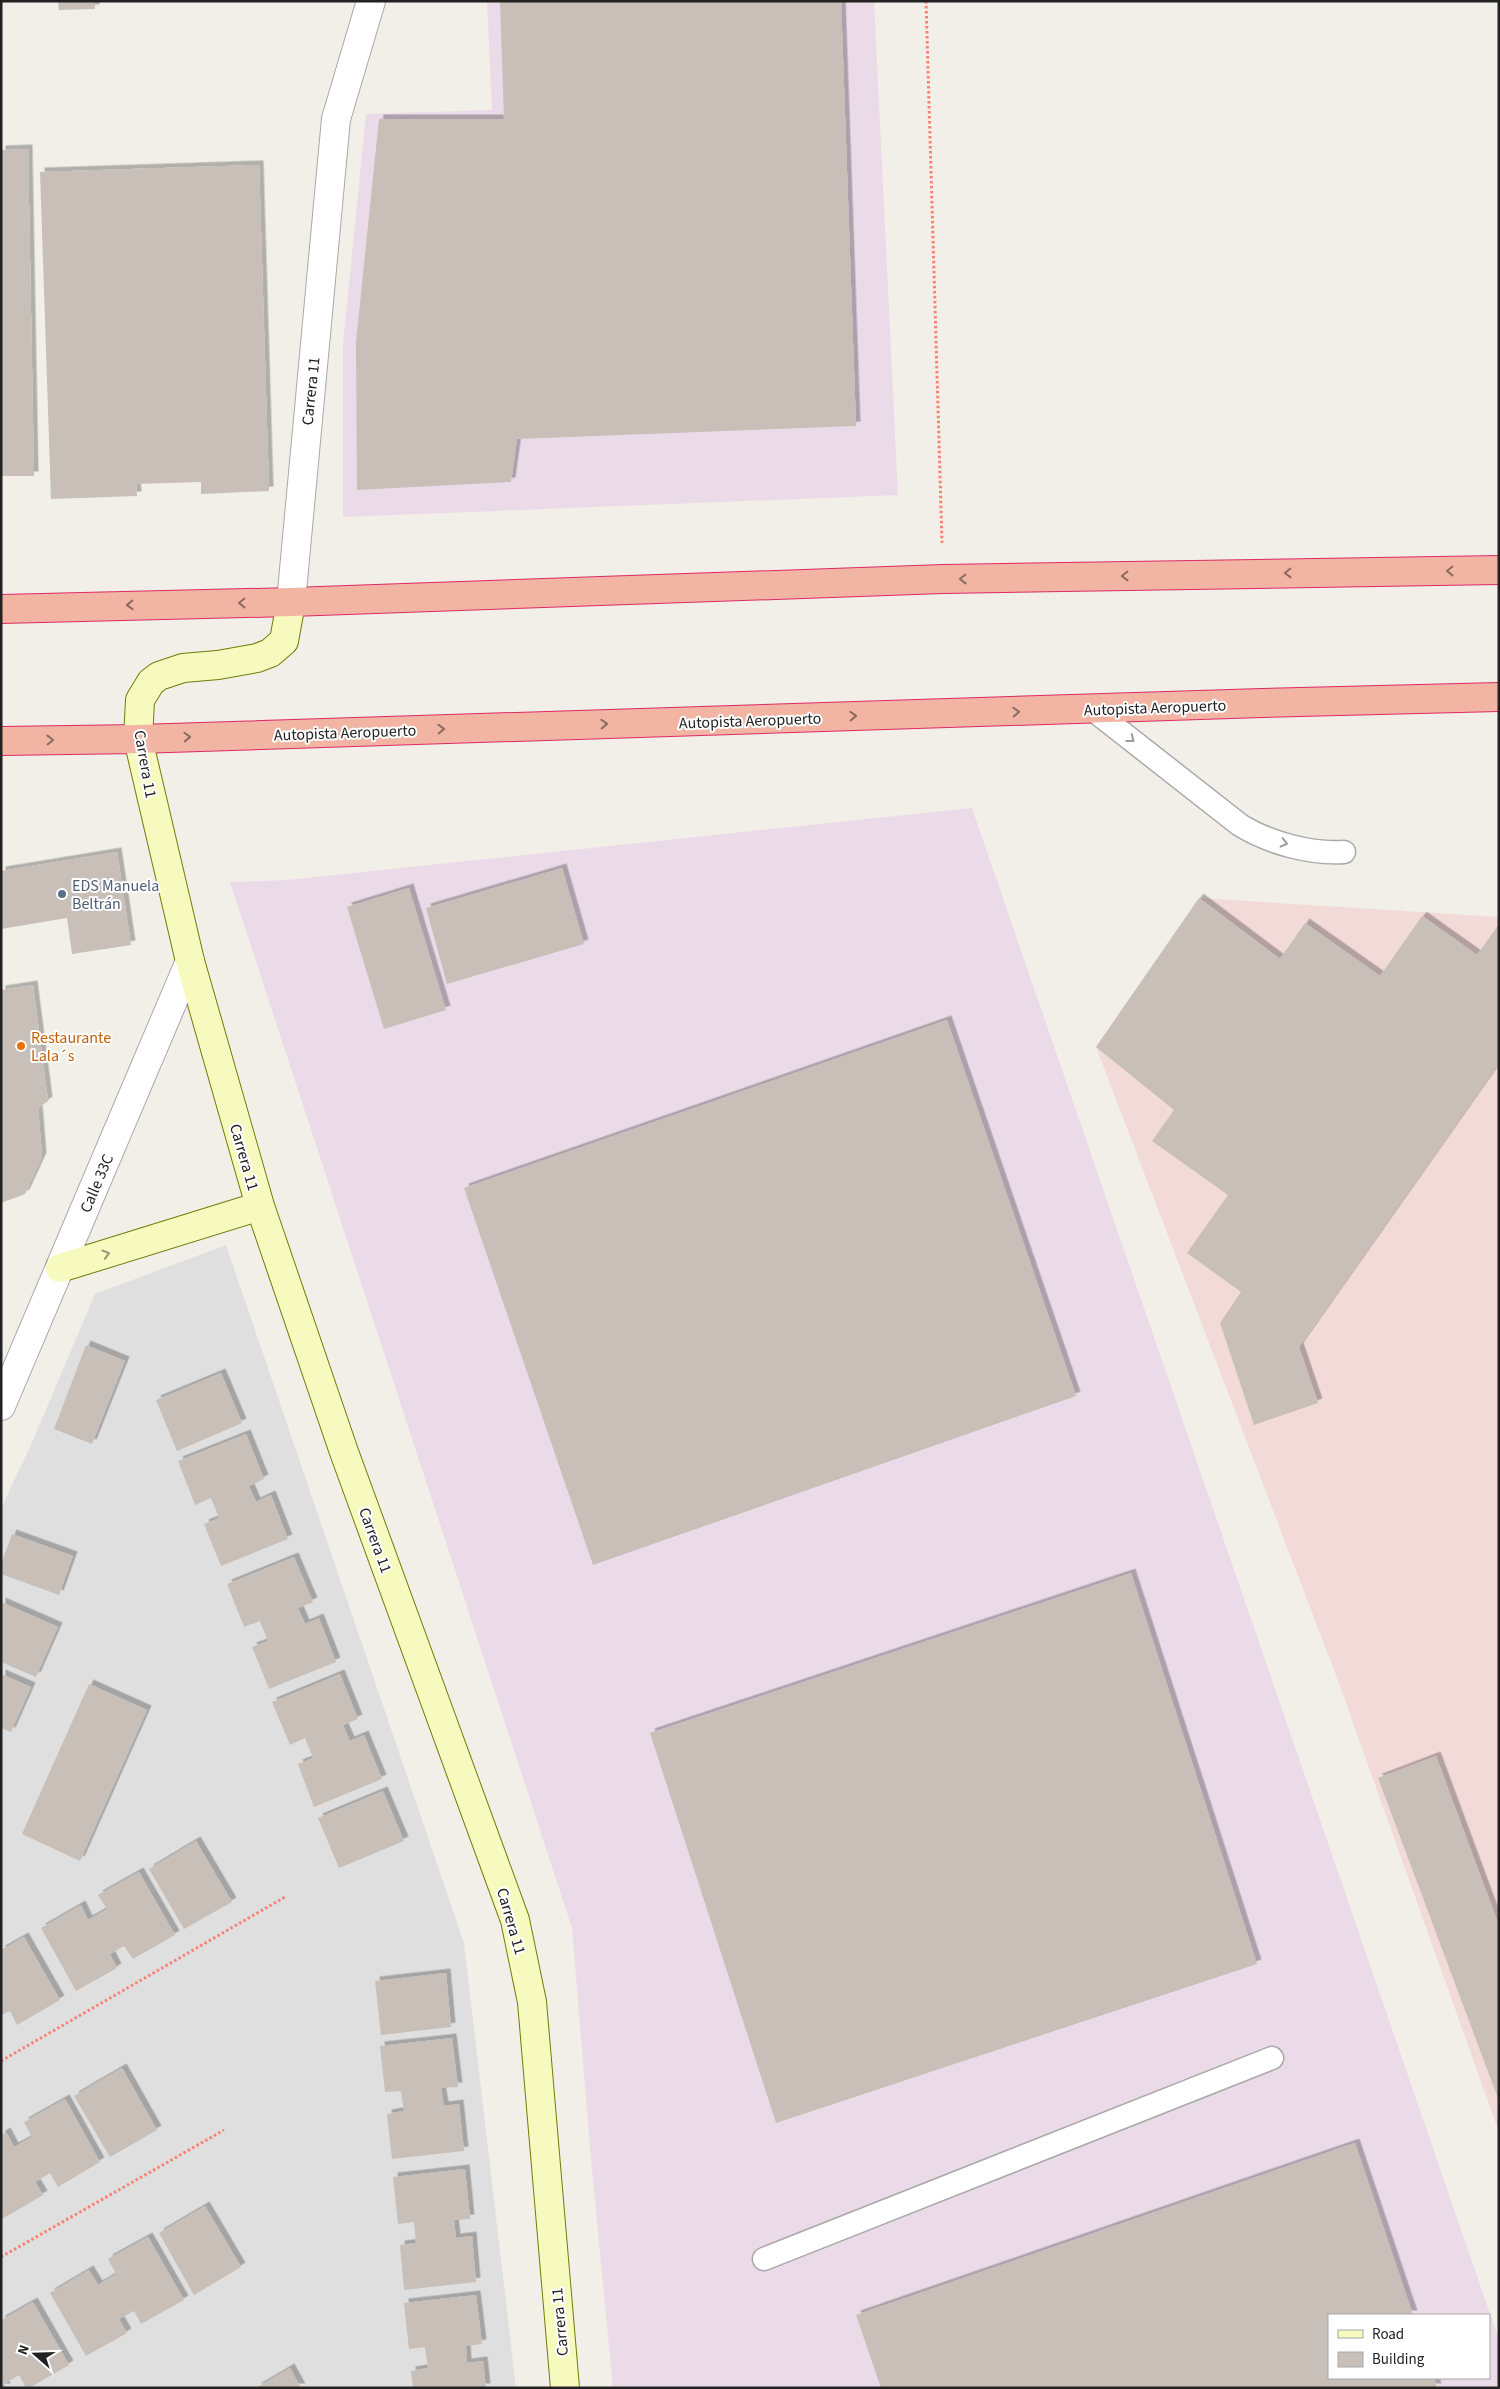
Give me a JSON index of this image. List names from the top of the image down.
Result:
{
  "streets": {
    "highway": ["Autopista Aeropuerto"],
    "main road": ["Carrera 11"],
    "street": ["Calle 33C"]
  },
  "crossings": [
    ["Carrera 11", "Autopista Aeropuerto"],
    ["Carrera 11", "Calle 33C"]
  ],
  "places": ["EDS Manuela Beltrán", "Restaurante Lala´s"],
  "legend": ["Road", "Building"],
  "north": "left"
}
